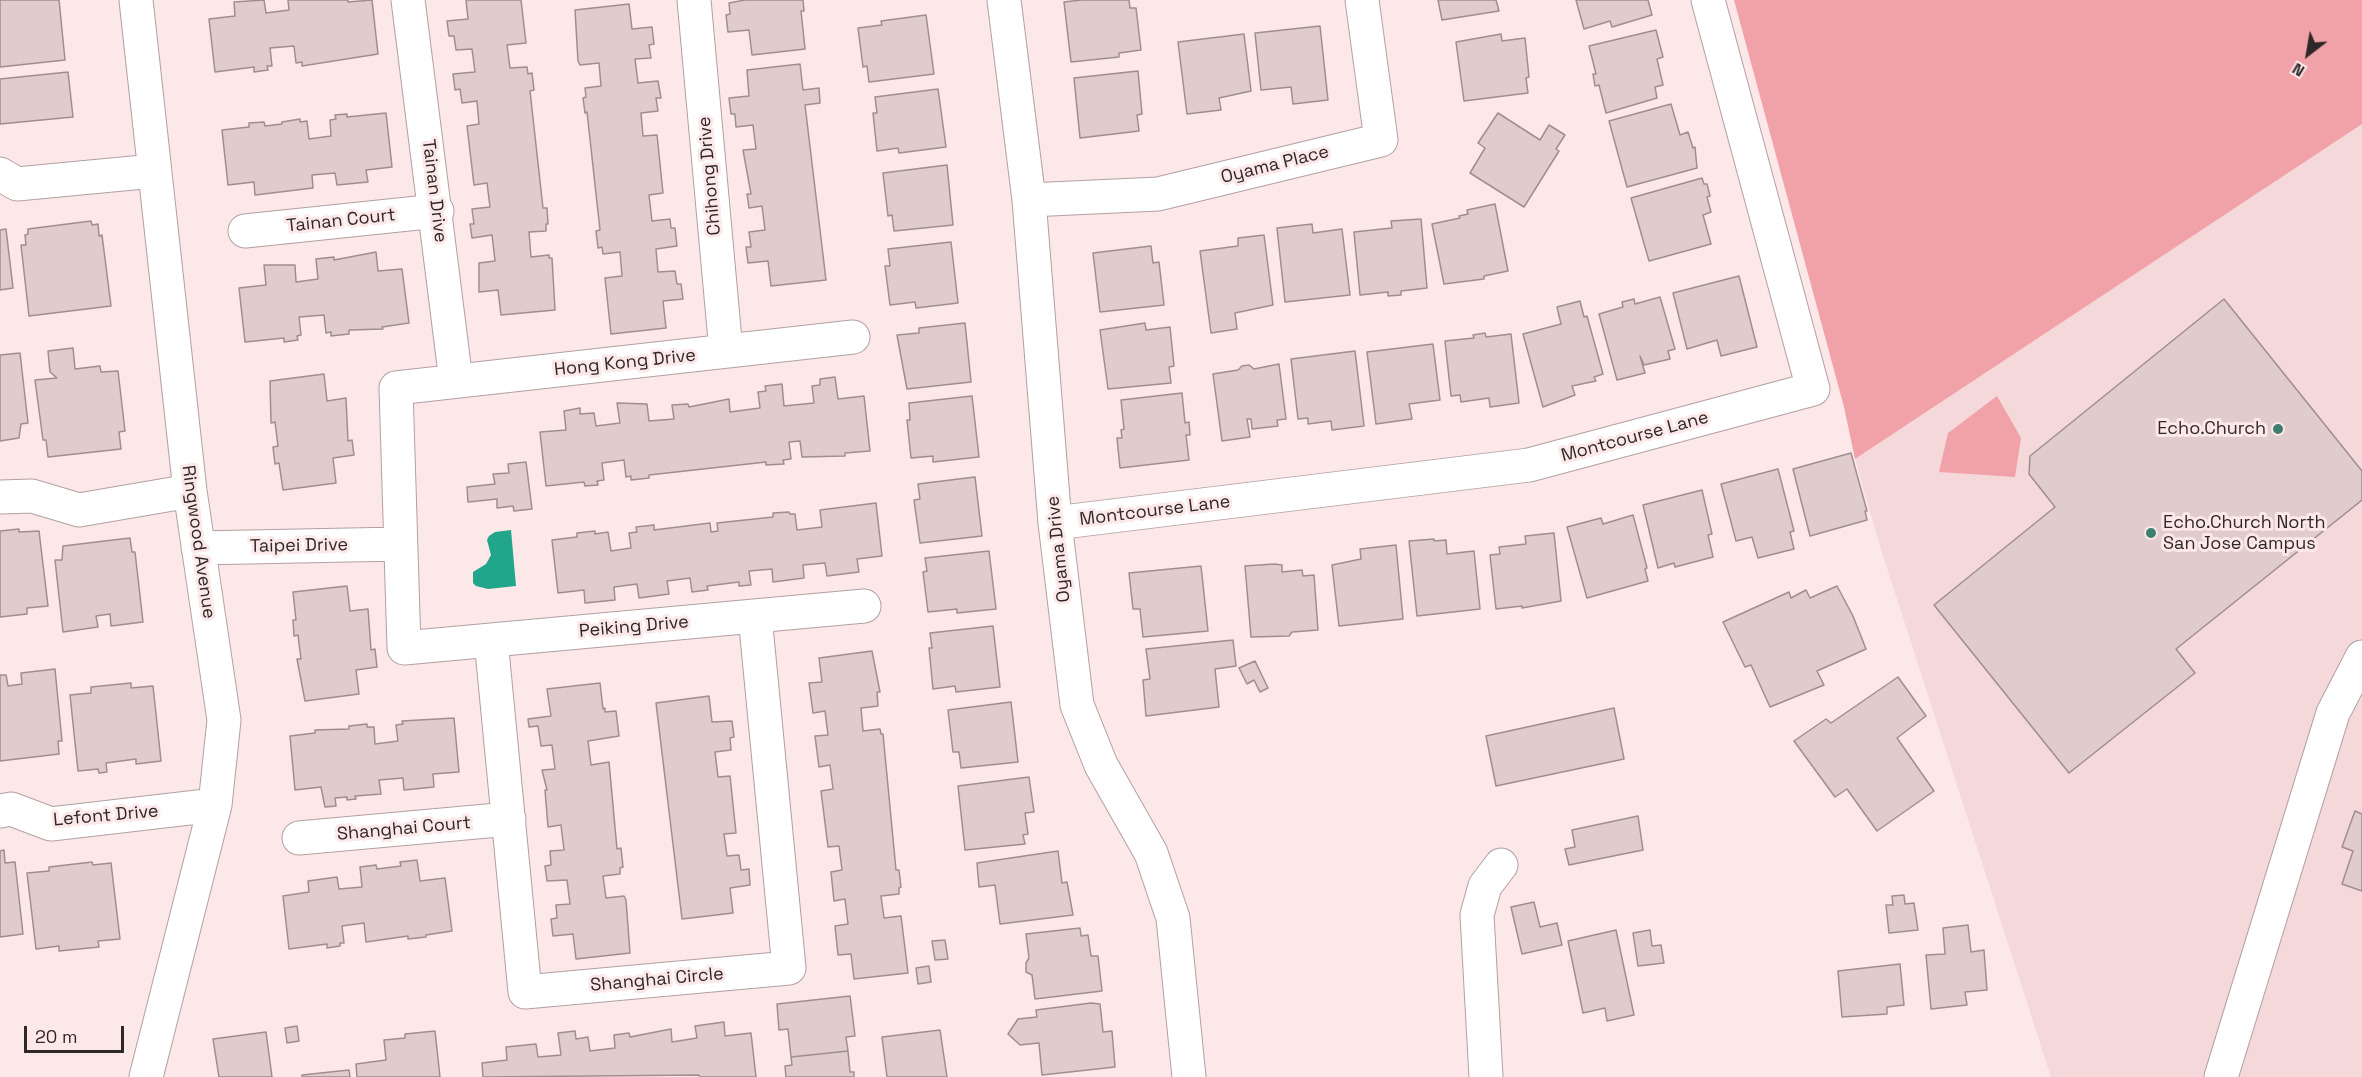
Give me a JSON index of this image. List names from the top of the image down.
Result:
{
  "streets": {
    "street": [
      "Oyama Place",
      "Chihong Drive",
      "Tainan Drive",
      "Tainan Court",
      "Hong Kong Drive",
      "Montcourse Lane",
      "Ringwood Avenue",
      "Taipei Drive",
      "Oyama Drive",
      "Peiking Drive",
      "Lefont Drive",
      "Shanghai Court",
      "Shanghai Circle"
    ]
  },
  "crossings": [
    ["Oyama Place", "Oyama Drive"],
    ["Chihong Drive", "Hong Kong Drive"],
    ["Tainan Drive", "Tainan Court"],
    ["Tainan Drive", "Hong Kong Drive"],
    ["Hong Kong Drive", "Taipei Drive"],
    ["Hong Kong Drive", "Peiking Drive"],
    ["Montcourse Lane", "Oyama Drive"],
    ["Ringwood Avenue", "Taipei Drive"],
    ["Ringwood Avenue", "Lefont Drive"],
    ["Taipei Drive", "Peiking Drive"],
    ["Peiking Drive", "Shanghai Circle"],
    ["Shanghai Court", "Shanghai Circle"]
  ],
  "places": ["Echo.Church", "Echo.Church North San Jose Campus"],
  "scale_bar": "20 m",
  "north": "bottom left"
}
